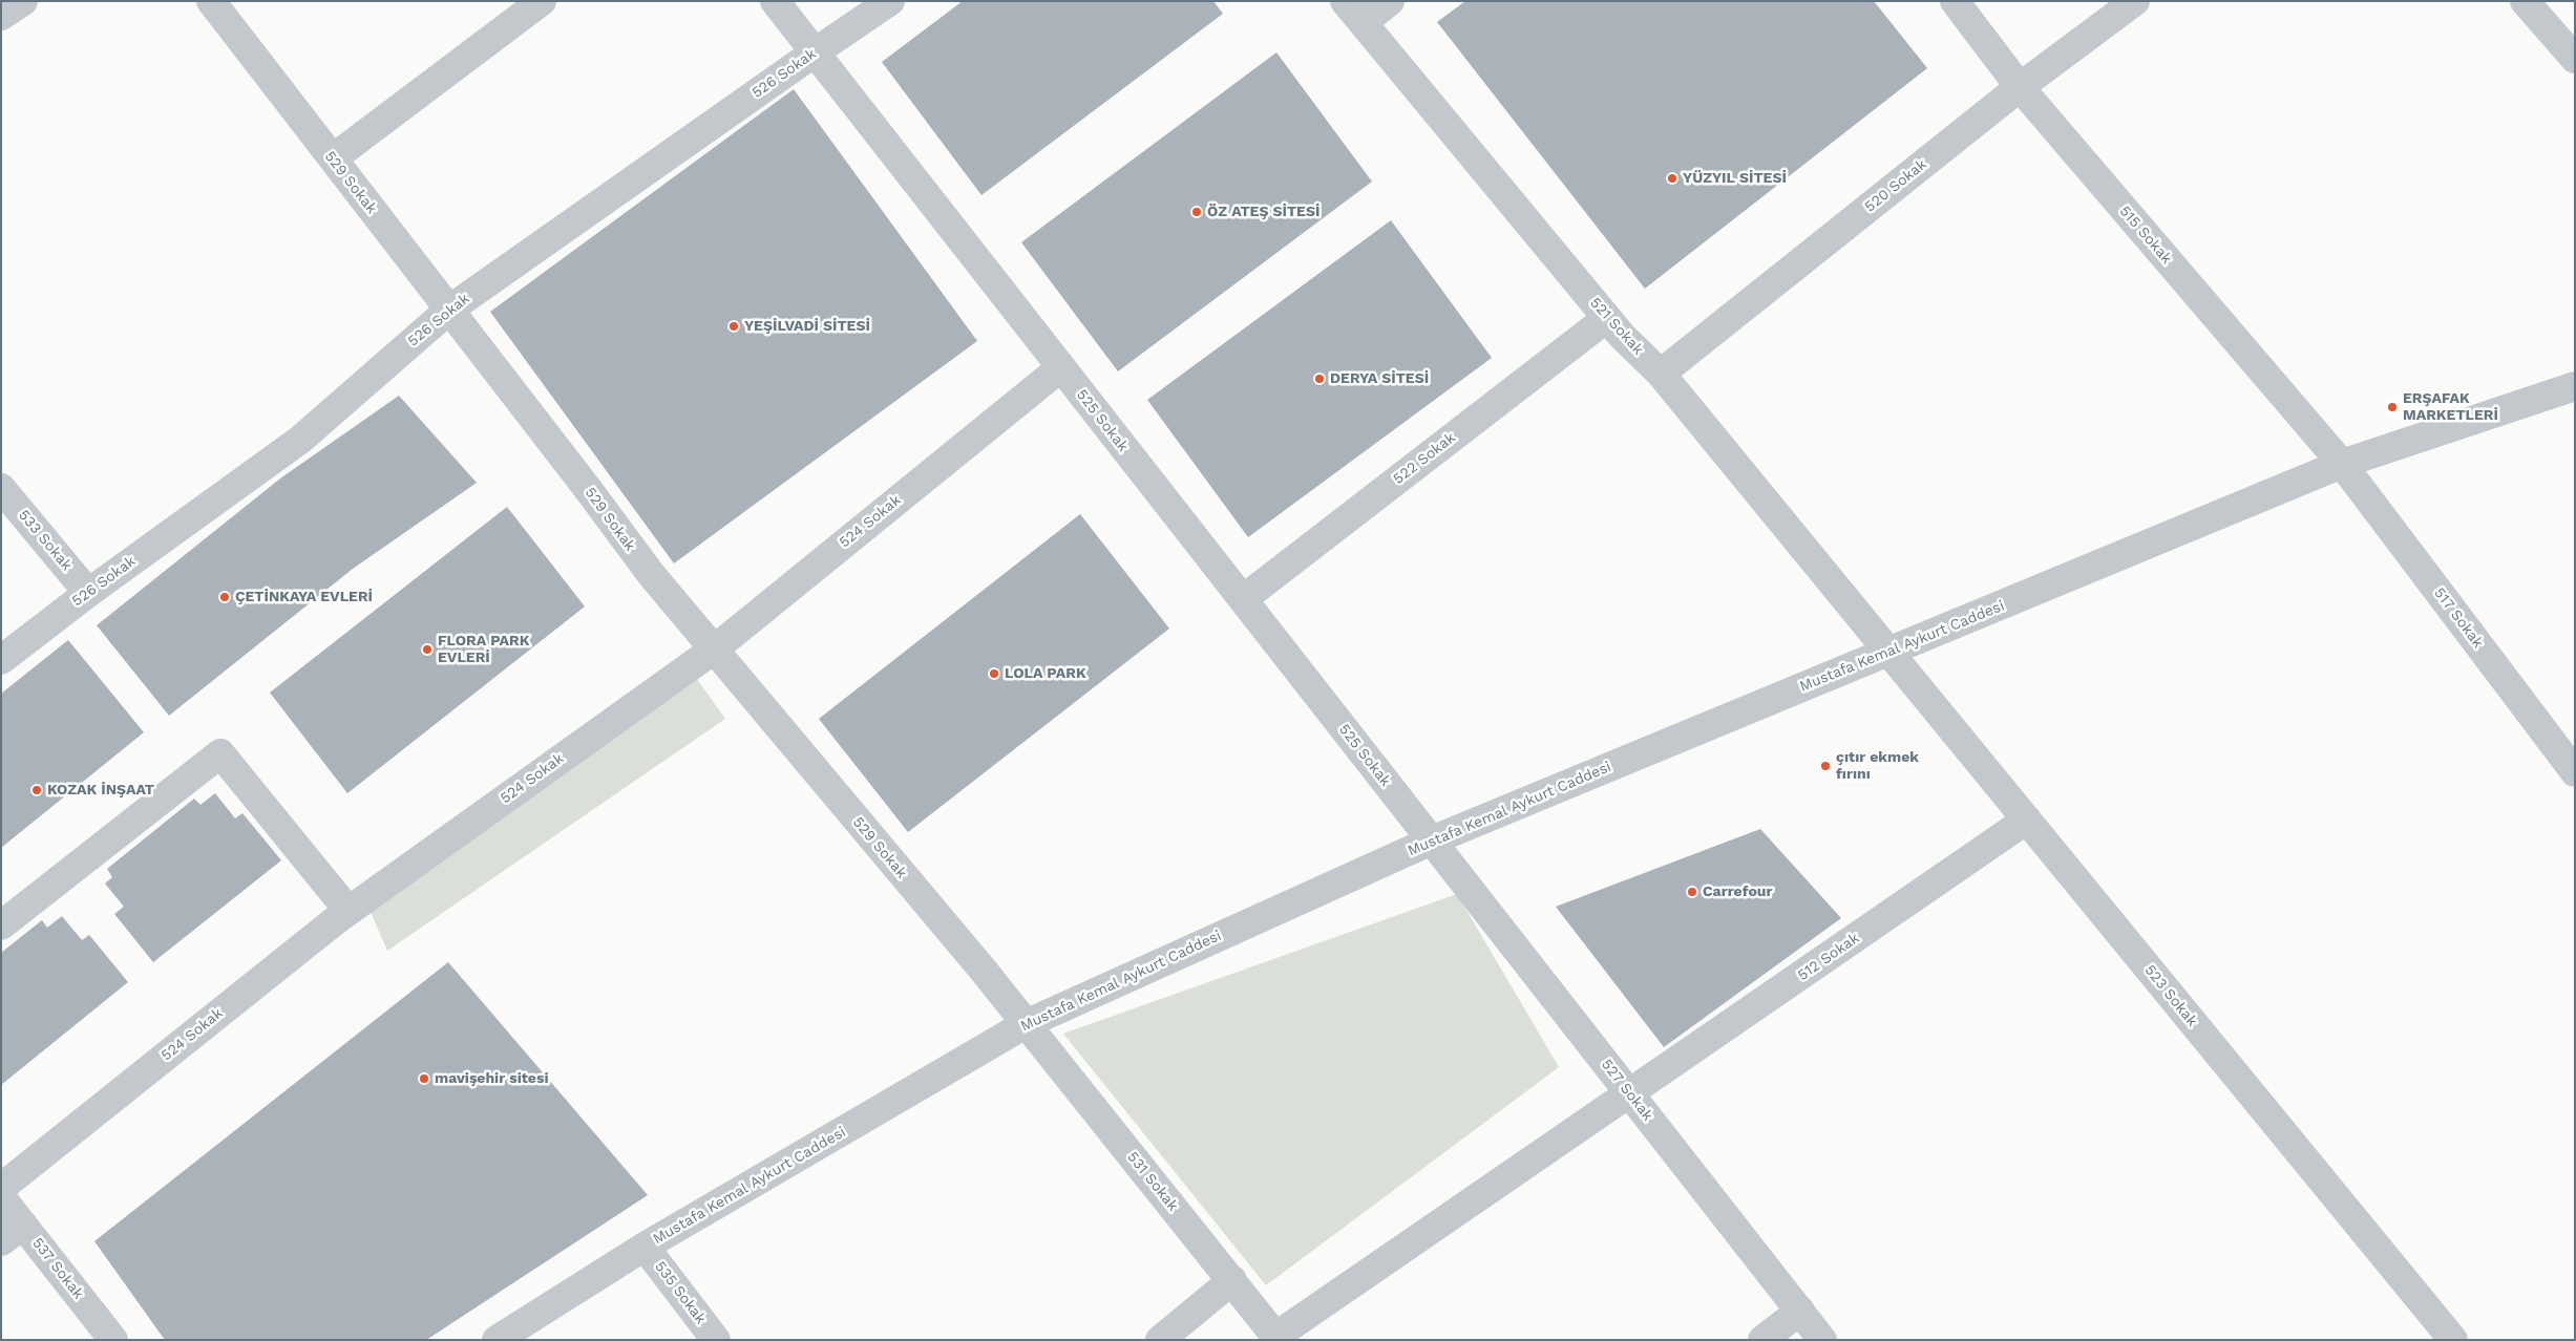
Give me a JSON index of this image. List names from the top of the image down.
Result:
{
  "streets": {
    "street": [
      "526 Sokak",
      "529 Sokak",
      "520 Sokak",
      "515 Sokak",
      "521 Sokak",
      "525 Sokak",
      "522 Sokak",
      "524 Sokak",
      "533 Sokak",
      "517 Sokak",
      "Mustafa Kemal Aykurt Caddesi",
      "512 Sokak",
      "523 Sokak",
      "527 Sokak",
      "531 Sokak",
      "537 Sokak",
      "535 Sokak"
    ]
  },
  "crossings": [
    ["526 Sokak", "529 Sokak"],
    ["526 Sokak", "525 Sokak"],
    ["526 Sokak", "533 Sokak"],
    ["529 Sokak", "524 Sokak"],
    ["529 Sokak", "Mustafa Kemal Aykurt Caddesi"],
    ["529 Sokak", "531 Sokak"],
    ["520 Sokak", "515 Sokak"],
    ["520 Sokak", "521 Sokak"],
    ["515 Sokak", "517 Sokak"],
    ["515 Sokak", "Mustafa Kemal Aykurt Caddesi"],
    ["521 Sokak", "522 Sokak"],
    ["521 Sokak", "Mustafa Kemal Aykurt Caddesi"],
    ["521 Sokak", "523 Sokak"],
    ["525 Sokak", "522 Sokak"],
    ["525 Sokak", "524 Sokak"],
    ["525 Sokak", "Mustafa Kemal Aykurt Caddesi"],
    ["525 Sokak", "527 Sokak"],
    ["517 Sokak", "Mustafa Kemal Aykurt Caddesi"],
    ["Mustafa Kemal Aykurt Caddesi", "523 Sokak"],
    ["Mustafa Kemal Aykurt Caddesi", "527 Sokak"],
    ["Mustafa Kemal Aykurt Caddesi", "531 Sokak"],
    ["Mustafa Kemal Aykurt Caddesi", "535 Sokak"],
    ["512 Sokak", "523 Sokak"],
    ["512 Sokak", "527 Sokak"],
    ["512 Sokak", "531 Sokak"]
  ],
  "places": [
    "YÜZYIL SİTESİ",
    "ÖZ ATEŞ SİTESİ",
    "YEŞİLVADİ SİTESİ",
    "DERYA SİTESİ",
    "ERŞAFAK MARKETLERİ",
    "ÇETİNKAYA EVLERİ",
    "FLORA PARK EVLERİ",
    "LOLA PARK",
    "çıtır ekmek fırını",
    "KOZAK İNŞAAT",
    "Carrefour",
    "mavişehir sitesi"
  ]
}
